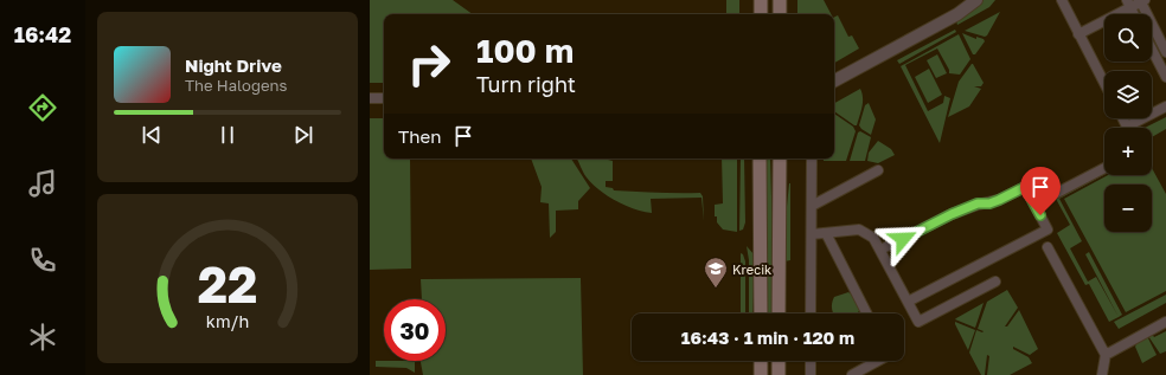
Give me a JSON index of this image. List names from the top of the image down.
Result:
{
  "places": {
    "school or university": ["Krecik"]
  },
  "page": {
    "tabs": "16:42",
    "map_buttons": ["+", "−"],
    "turn": ["100 m", "Turn right"],
    "song": ["Night Drive", "The Halogens"],
    "then": "Then",
    "limit": "30",
    "trip": "16:43 · 1 min · 120 m",
    "gauge": ["22", "km/h"]
  }
}
